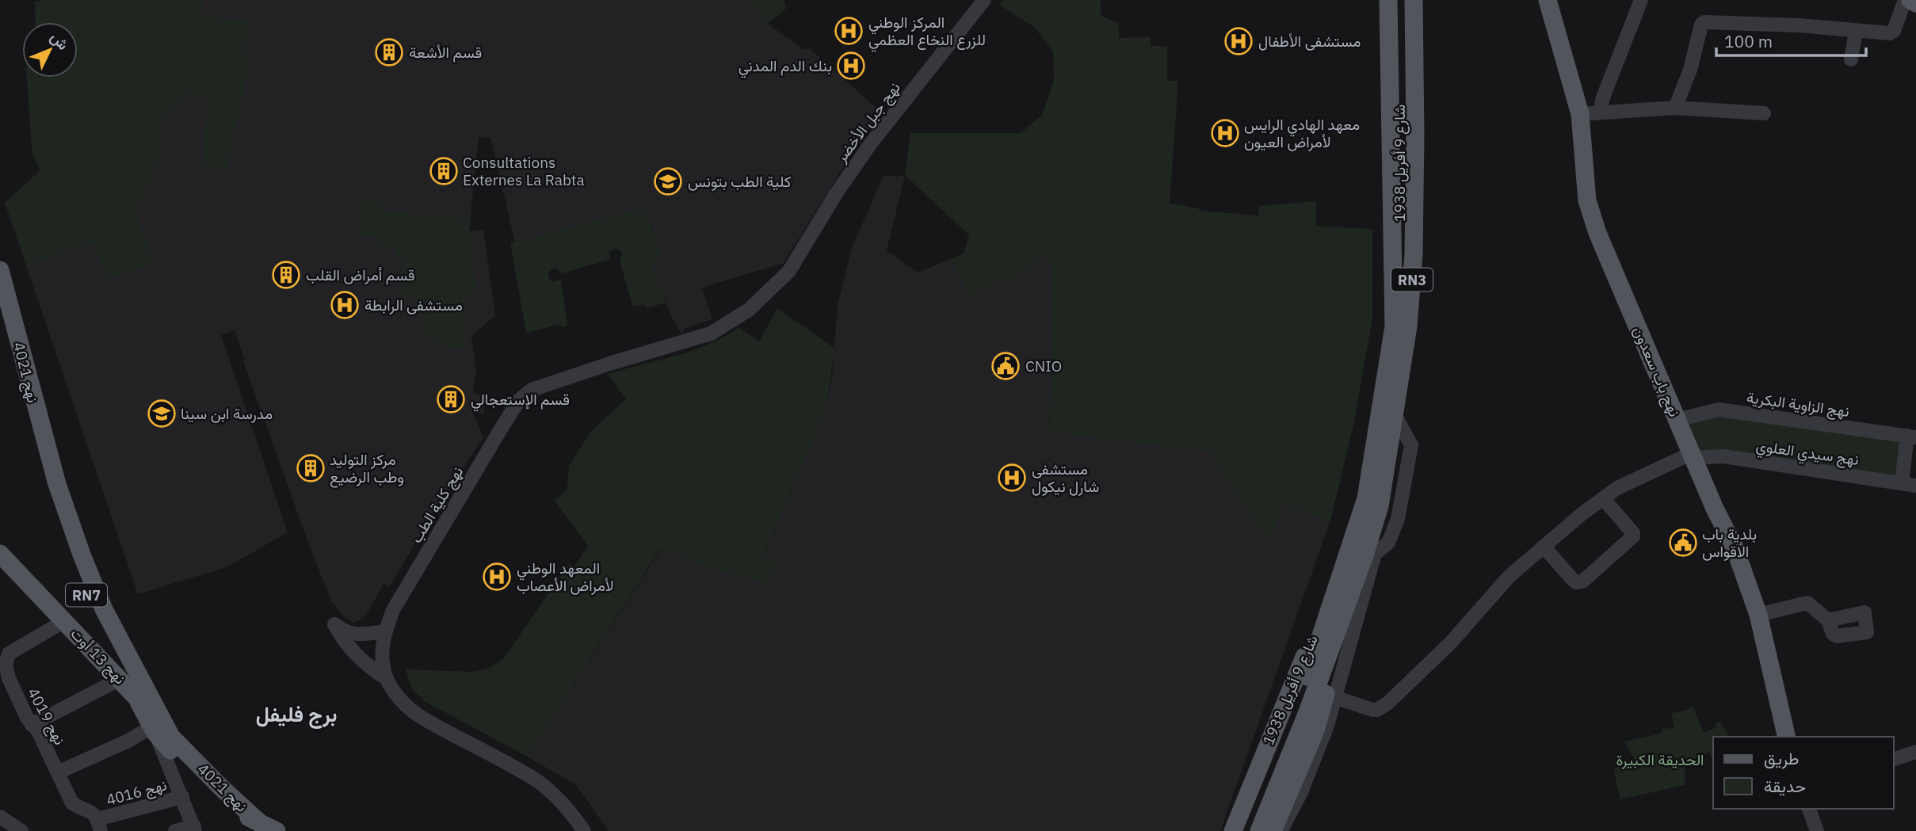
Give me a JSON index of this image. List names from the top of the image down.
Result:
{
  "streets": {
    "main road": [
      "شارع 9 أفريل 1938",
      "RN3",
      "نهج باب سعدون",
      "نهج 4021",
      "RN7",
      "نهج 13 أوت"
    ],
    "street": [
      "نهج جبل الأخضر",
      "نهج الزاوية البكرية",
      "نهج سيدي العلوي",
      "نهج كلية الطب",
      "نهج 4019",
      "نهج 4016"
    ]
  },
  "crossings": [
    ["نهج جبل الأخضر", "نهج كلية الطب"],
    ["نهج باب سعدون", "نهج الزاوية البكرية"],
    ["نهج باب سعدون", "نهج سيدي العلوي"],
    ["نهج 4021", "نهج 13 أوت"],
    ["نهج 13 أوت", "نهج 4019"],
    ["نهج 4019", "نهج 4016"]
  ],
  "districts": ["برج فليفل"],
  "parks": ["الحديقة الكبيرة"],
  "places": {
    "hospital": [
      "المركز الوطني للزرع النخاع العظمي",
      "مستشفى الأطفال",
      "بنك الدم المدني",
      "معهد الهادي الرايس لأمراض العيون",
      "مستشفى الرابطة",
      "مستشفى شارل نيكول",
      "المعهد الوطني لأمراض الأعصاب"
    ],
    "building": [
      "قسم الأشعة",
      "Consultations Externes La Rabta",
      "قسم أمراض القلب",
      "قسم الإستعجالي",
      "مركز التوليد وطب الرضيع"
    ],
    "school or university": ["كلية الطب بتونس", "مدرسة ابن سينا"],
    "public building": ["CNIO", "بلدية باب الاقواس"]
  },
  "legend": ["طريق", "حديقة"],
  "scale_bar": "100 m",
  "north": "top right"
}
